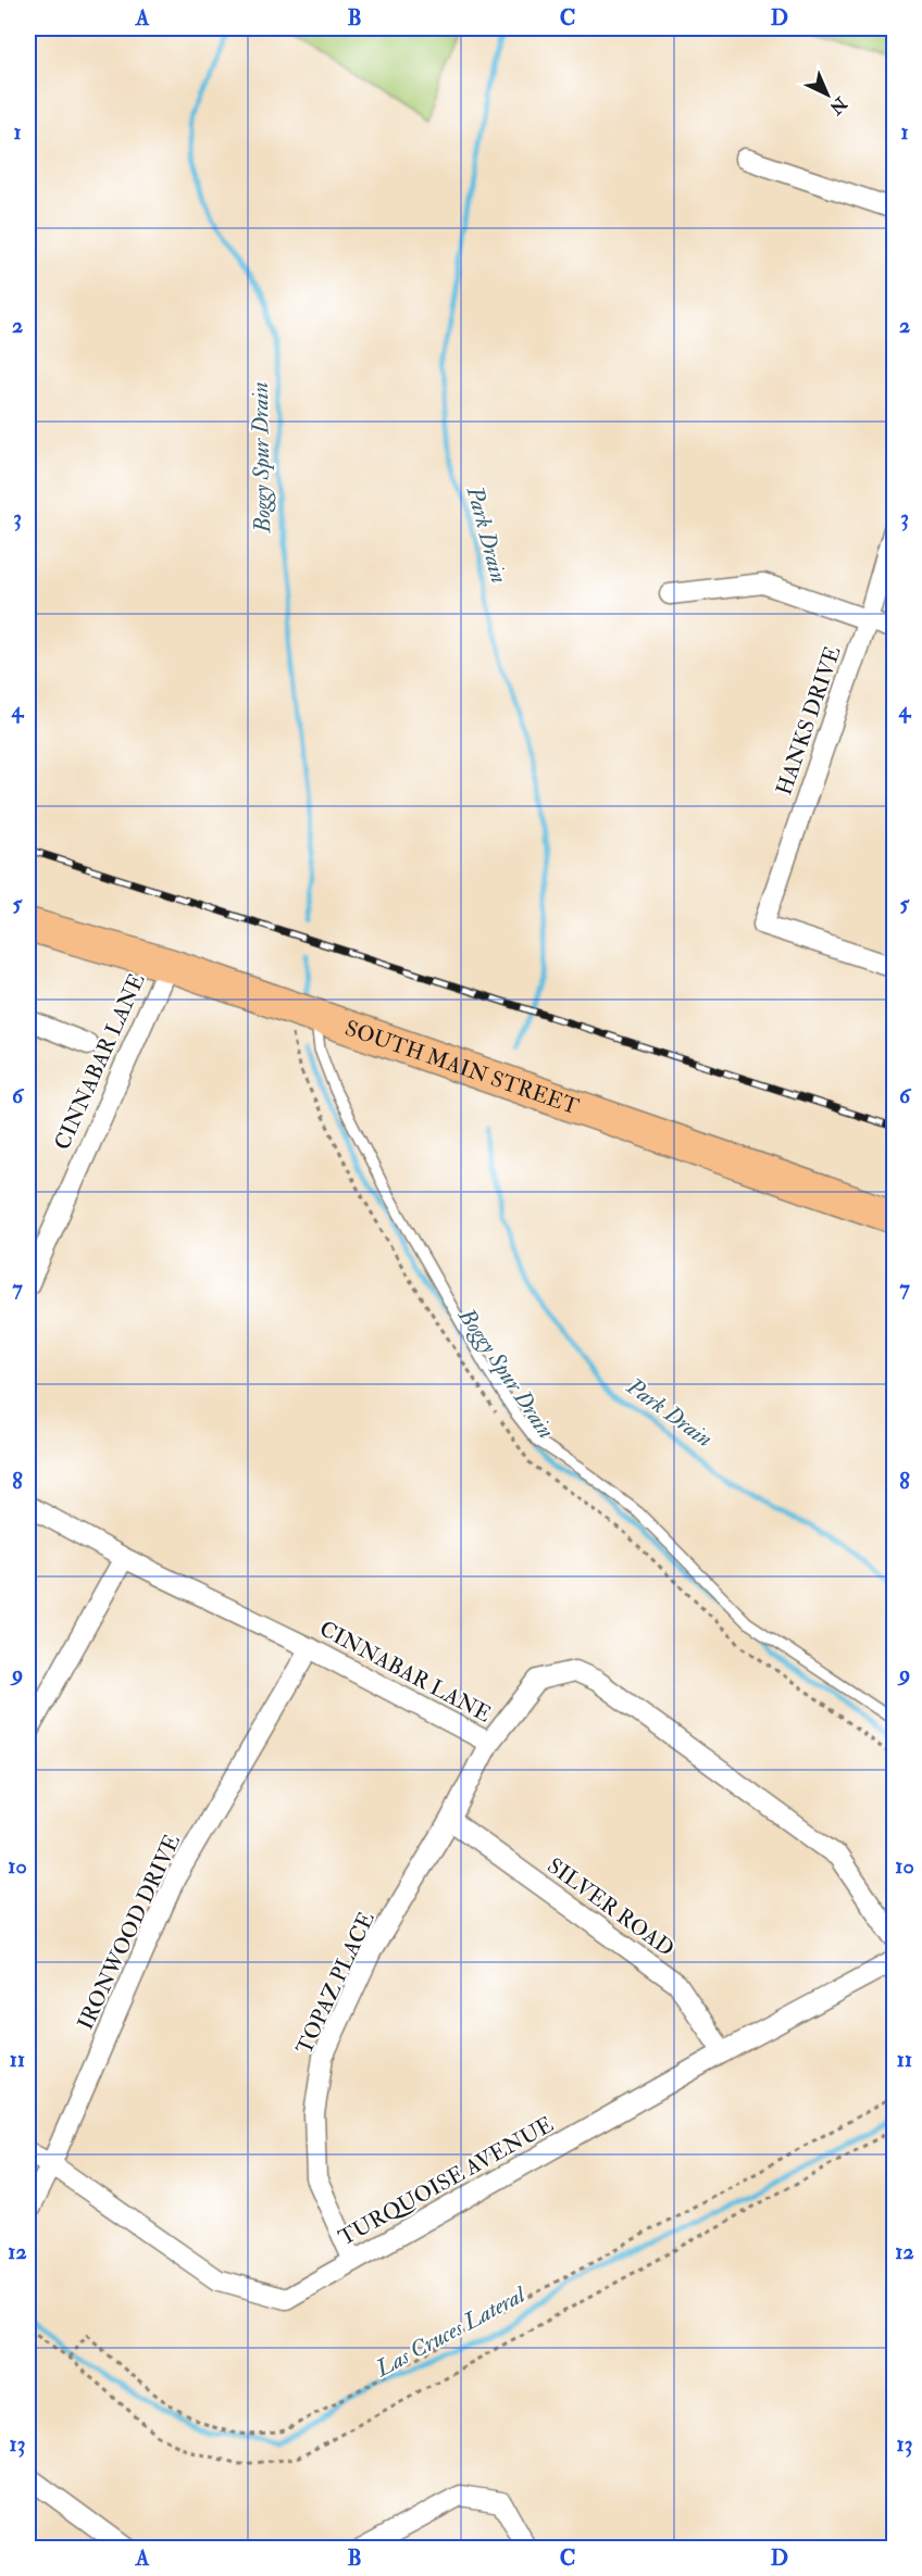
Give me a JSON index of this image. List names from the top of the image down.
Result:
{
  "streets": {
    "main road": ["SOUTH MAIN STREET"],
    "street": [
      "HANKS DRIVE",
      "CINNABAR LANE",
      "SILVER ROAD",
      "IRONWOOD DRIVE",
      "TOPAZ PLACE",
      "TURQUOISE AVENUE"
    ]
  },
  "crossings": [
    ["CINNABAR LANE", "SOUTH MAIN STREET"],
    ["CINNABAR LANE", "IRONWOOD DRIVE"],
    ["CINNABAR LANE", "TOPAZ PLACE"],
    ["SILVER ROAD", "TOPAZ PLACE"],
    ["SILVER ROAD", "TURQUOISE AVENUE"],
    ["IRONWOOD DRIVE", "TURQUOISE AVENUE"],
    ["TOPAZ PLACE", "TURQUOISE AVENUE"]
  ],
  "water": ["Boggy Spur Drain", "Park Drain", "Las Cruces Lateral"],
  "north": "bottom right",
  "grid": {
    "columns": [
      "A",
      "B",
      "C",
      "D"
    ],
    "rows": [
      "1",
      "2",
      "3",
      "4",
      "5",
      "6",
      "7",
      "8",
      "9",
      "10",
      "11",
      "12",
      "13"
    ]
  }
}
